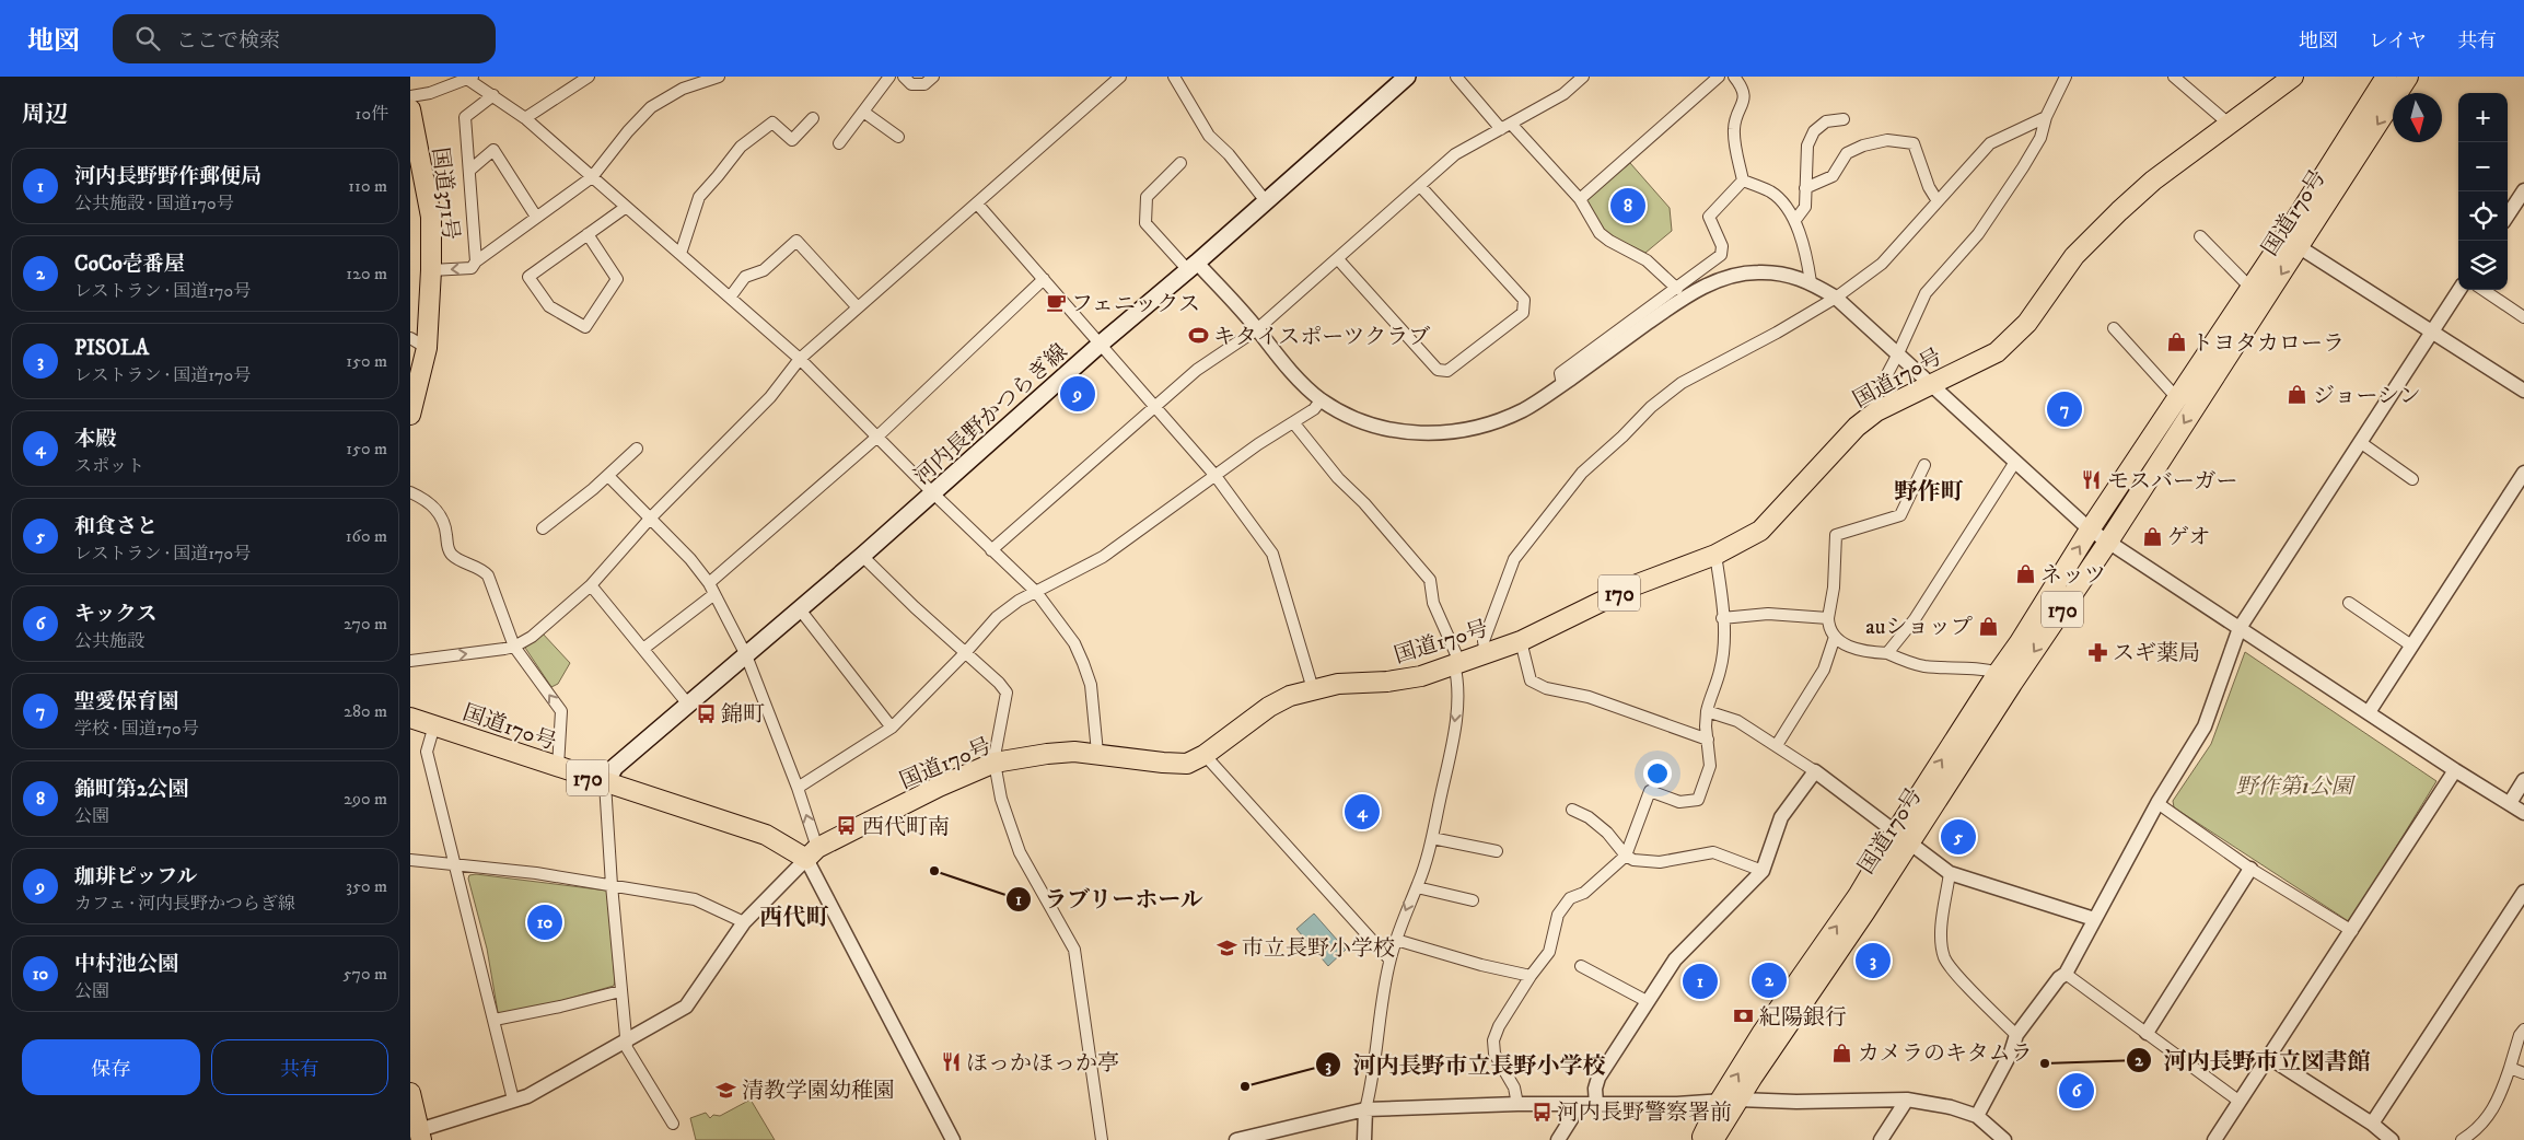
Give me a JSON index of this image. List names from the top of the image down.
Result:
{
  "streets": {
    "highway": ["国道371号", "国道170号", "170"],
    "main road": ["河内長野かつらぎ線"]
  },
  "crossings": [
    ["国道170号", "河内長野かつらぎ線"]
  ],
  "districts": ["野作町", "西代町"],
  "parks": ["野作第1公園"],
  "places": {
    "cafe": ["フェニックス"],
    "sports": ["キタイスポーツクラブ"],
    "shop": [
      "トヨタカローラ",
      "ジョーシン",
      "ゲオ",
      "ネッツ",
      "auショップ",
      "カメラのキタムラ"
    ],
    "restaurant": ["モスバーガー", "ほっかほっか亭"],
    "pharmacy": ["スギ薬局"],
    "bus stop": ["錦町", "西代町南", "河内長野警察署前"],
    "other": ["ラブリーホール", "河内長野市立図書館", "河内長野市立長野小学校"],
    "school or university": ["市立長野小学校", "清教学園幼稚園"],
    "bank": ["紀陽銀行"]
  },
  "north": "bottom",
  "page": {
    "header": "地図",
    "search": "ここで検索",
    "nav": ["地図", "レイヤ", "共有"],
    "heading": ["周辺", "10件"],
    "map_buttons": ["+", "−"],
    "list": [
      {
        "mark": "1",
        "name": "河内長野野作郵便局",
        "note": "公共施設 · 国道170号",
        "value": "110 m"
      },
      {
        "mark": "2",
        "name": "CoCo壱番屋",
        "note": "レストラン · 国道170号",
        "value": "120 m"
      },
      {
        "mark": "3",
        "name": "PISOLA",
        "note": "レストラン · 国道170号",
        "value": "150 m"
      },
      {
        "mark": "4",
        "name": "本殿",
        "note": "スポット",
        "value": "150 m"
      },
      {
        "mark": "5",
        "name": "和食さと",
        "note": "レストラン · 国道170号",
        "value": "160 m"
      },
      {
        "mark": "6",
        "name": "キックス",
        "note": "公共施設",
        "value": "270 m"
      },
      {
        "mark": "7",
        "name": "聖愛保育園",
        "note": "学校 · 国道170号",
        "value": "280 m"
      },
      {
        "mark": "8",
        "name": "錦町第2公園",
        "note": "公園",
        "value": "290 m"
      },
      {
        "mark": "9",
        "name": "珈琲ピッフル",
        "note": "カフェ · 河内長野かつらぎ線",
        "value": "350 m"
      },
      {
        "mark": "10",
        "name": "中村池公園",
        "note": "公園",
        "value": "570 m"
      }
    ],
    "pins": [
      "8",
      "9",
      "7",
      "4",
      "5",
      "10",
      "3",
      "2",
      "1",
      "6"
    ],
    "buttons": ["保存", "共有"]
  }
}
